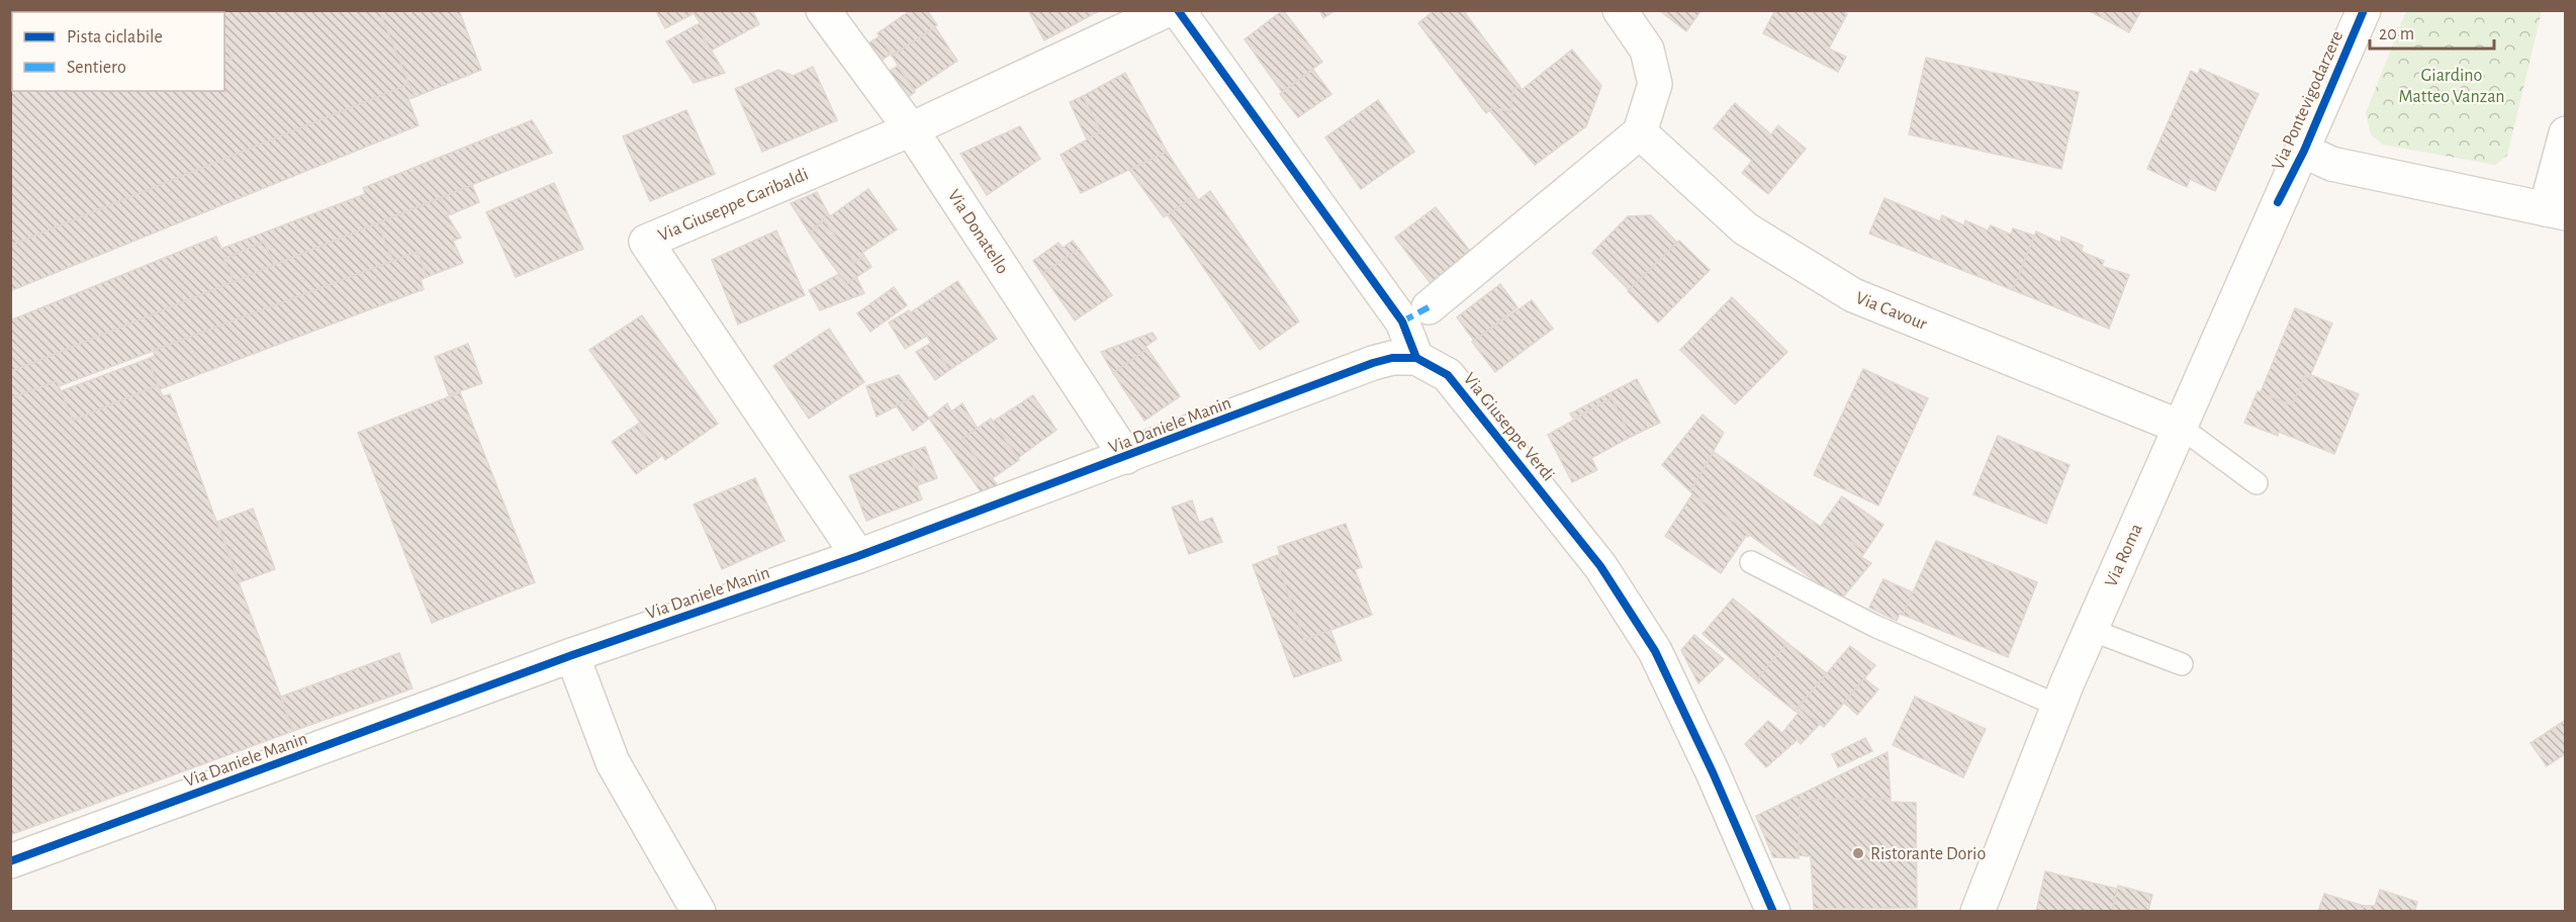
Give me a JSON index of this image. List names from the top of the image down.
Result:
{
  "streets": {
    "street": [
      "Via Pontevigodarzere",
      "Via Giuseppe Garibaldi",
      "Via Donatello",
      "Via Cavour",
      "Via Daniele Manin",
      "Via Giuseppe Verdi",
      "Via Roma"
    ]
  },
  "crossings": [
    ["Via Pontevigodarzere", "Via Roma"],
    ["Via Giuseppe Garibaldi", "Via Donatello"],
    ["Via Giuseppe Garibaldi", "Via Daniele Manin"],
    ["Via Donatello", "Via Daniele Manin"],
    ["Via Cavour", "Via Roma"],
    ["Via Daniele Manin", "Via Giuseppe Verdi"]
  ],
  "parks": ["Giardino Matteo Vanzan"],
  "places": ["Ristorante Dorio"],
  "legend": ["Pista ciclabile", "Sentiero"],
  "scale_bar": "20 m"
}
